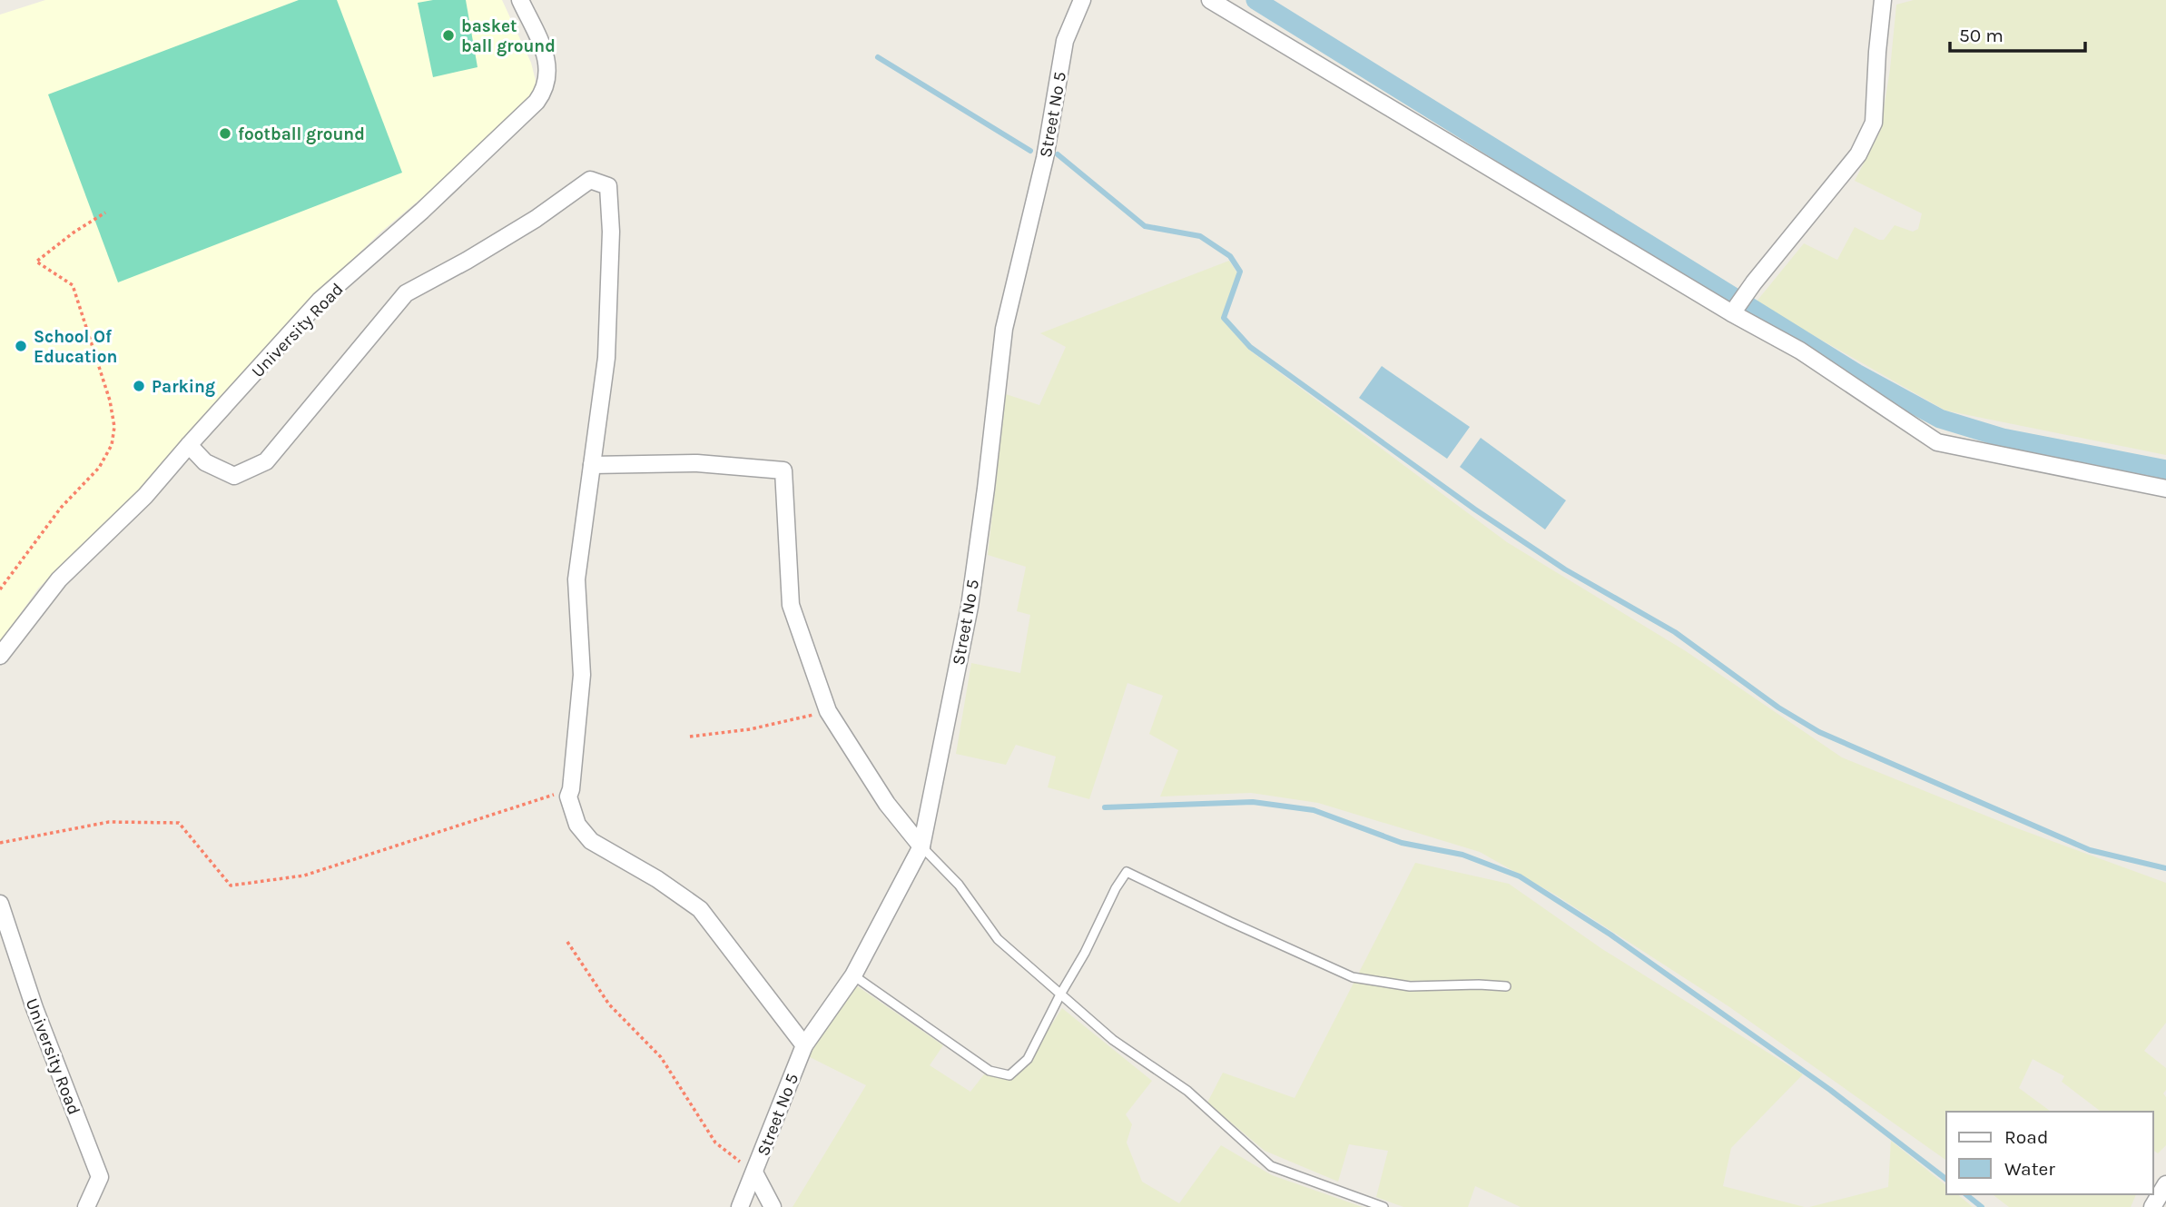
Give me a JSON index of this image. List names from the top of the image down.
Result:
{
  "streets": {
    "street": ["Street No 5", "University Road"]
  },
  "places": [
    "basket ball ground",
    "football ground",
    "School Of Education",
    "Parking"
  ],
  "legend": ["Road", "Water"],
  "scale_bar": "50 m"
}
